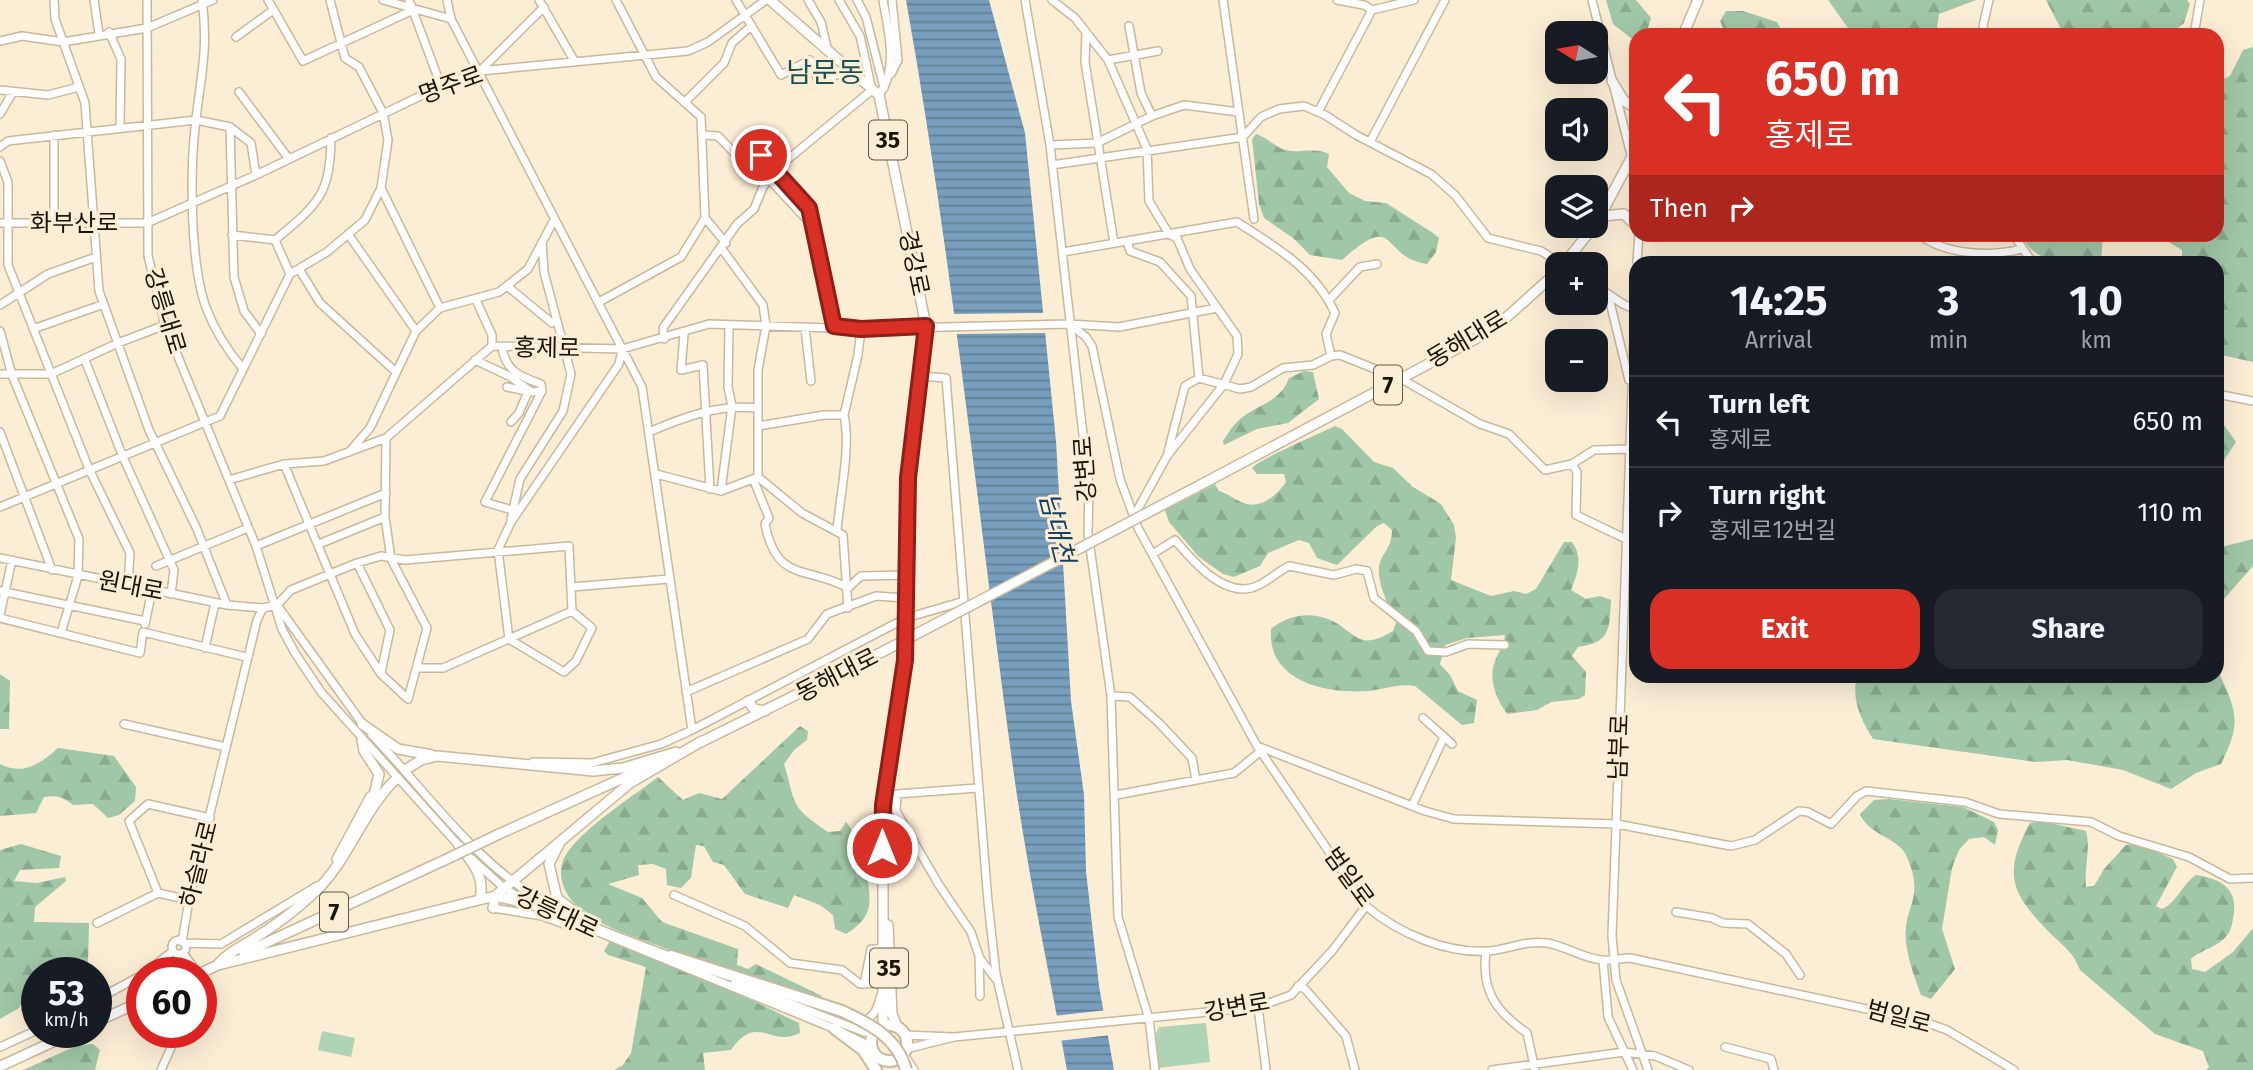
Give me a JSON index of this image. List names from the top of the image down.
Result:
{
  "streets": {
    "highway": ["35"],
    "main road": ["경강로", "동해대로", "7"],
    "street": [
      "명주로",
      "화부산로",
      "강릉대로",
      "홍제로",
      "강변로",
      "원대로",
      "남부로",
      "하슬라로",
      "범일로"
    ]
  },
  "crossings": [
    ["명주로", "35"],
    ["명주로", "화부산로"],
    ["명주로", "강릉대로"],
    ["35", "경강로"],
    ["35", "강릉대로"],
    ["화부산로", "강릉대로"],
    ["경강로", "강릉대로"],
    ["경강로", "홍제로"],
    ["강릉대로", "홍제로"],
    ["강릉대로", "원대로"],
    ["홍제로", "강변로"],
    ["강변로", "범일로"],
    ["원대로", "하슬라로"],
    ["남부로", "범일로"]
  ],
  "districts": ["남문동"],
  "water": ["남대천"],
  "north": "left",
  "page": {
    "map_buttons": ["+", "−"],
    "turn": ["650 m", "홍제로"],
    "then": "Then",
    "eta": [
      "14:25",
      "Arrival",
      "3",
      "min",
      "1.0",
      "km"
    ],
    "list": [
      {
        "name": "Turn left",
        "note": "홍제로",
        "value": "650 m"
      },
      {
        "name": "Turn right",
        "note": "홍제로12번길",
        "value": "110 m"
      }
    ],
    "buttons": ["Exit", "Share"],
    "speed": "53 km/h",
    "limit": "60"
  }
}
